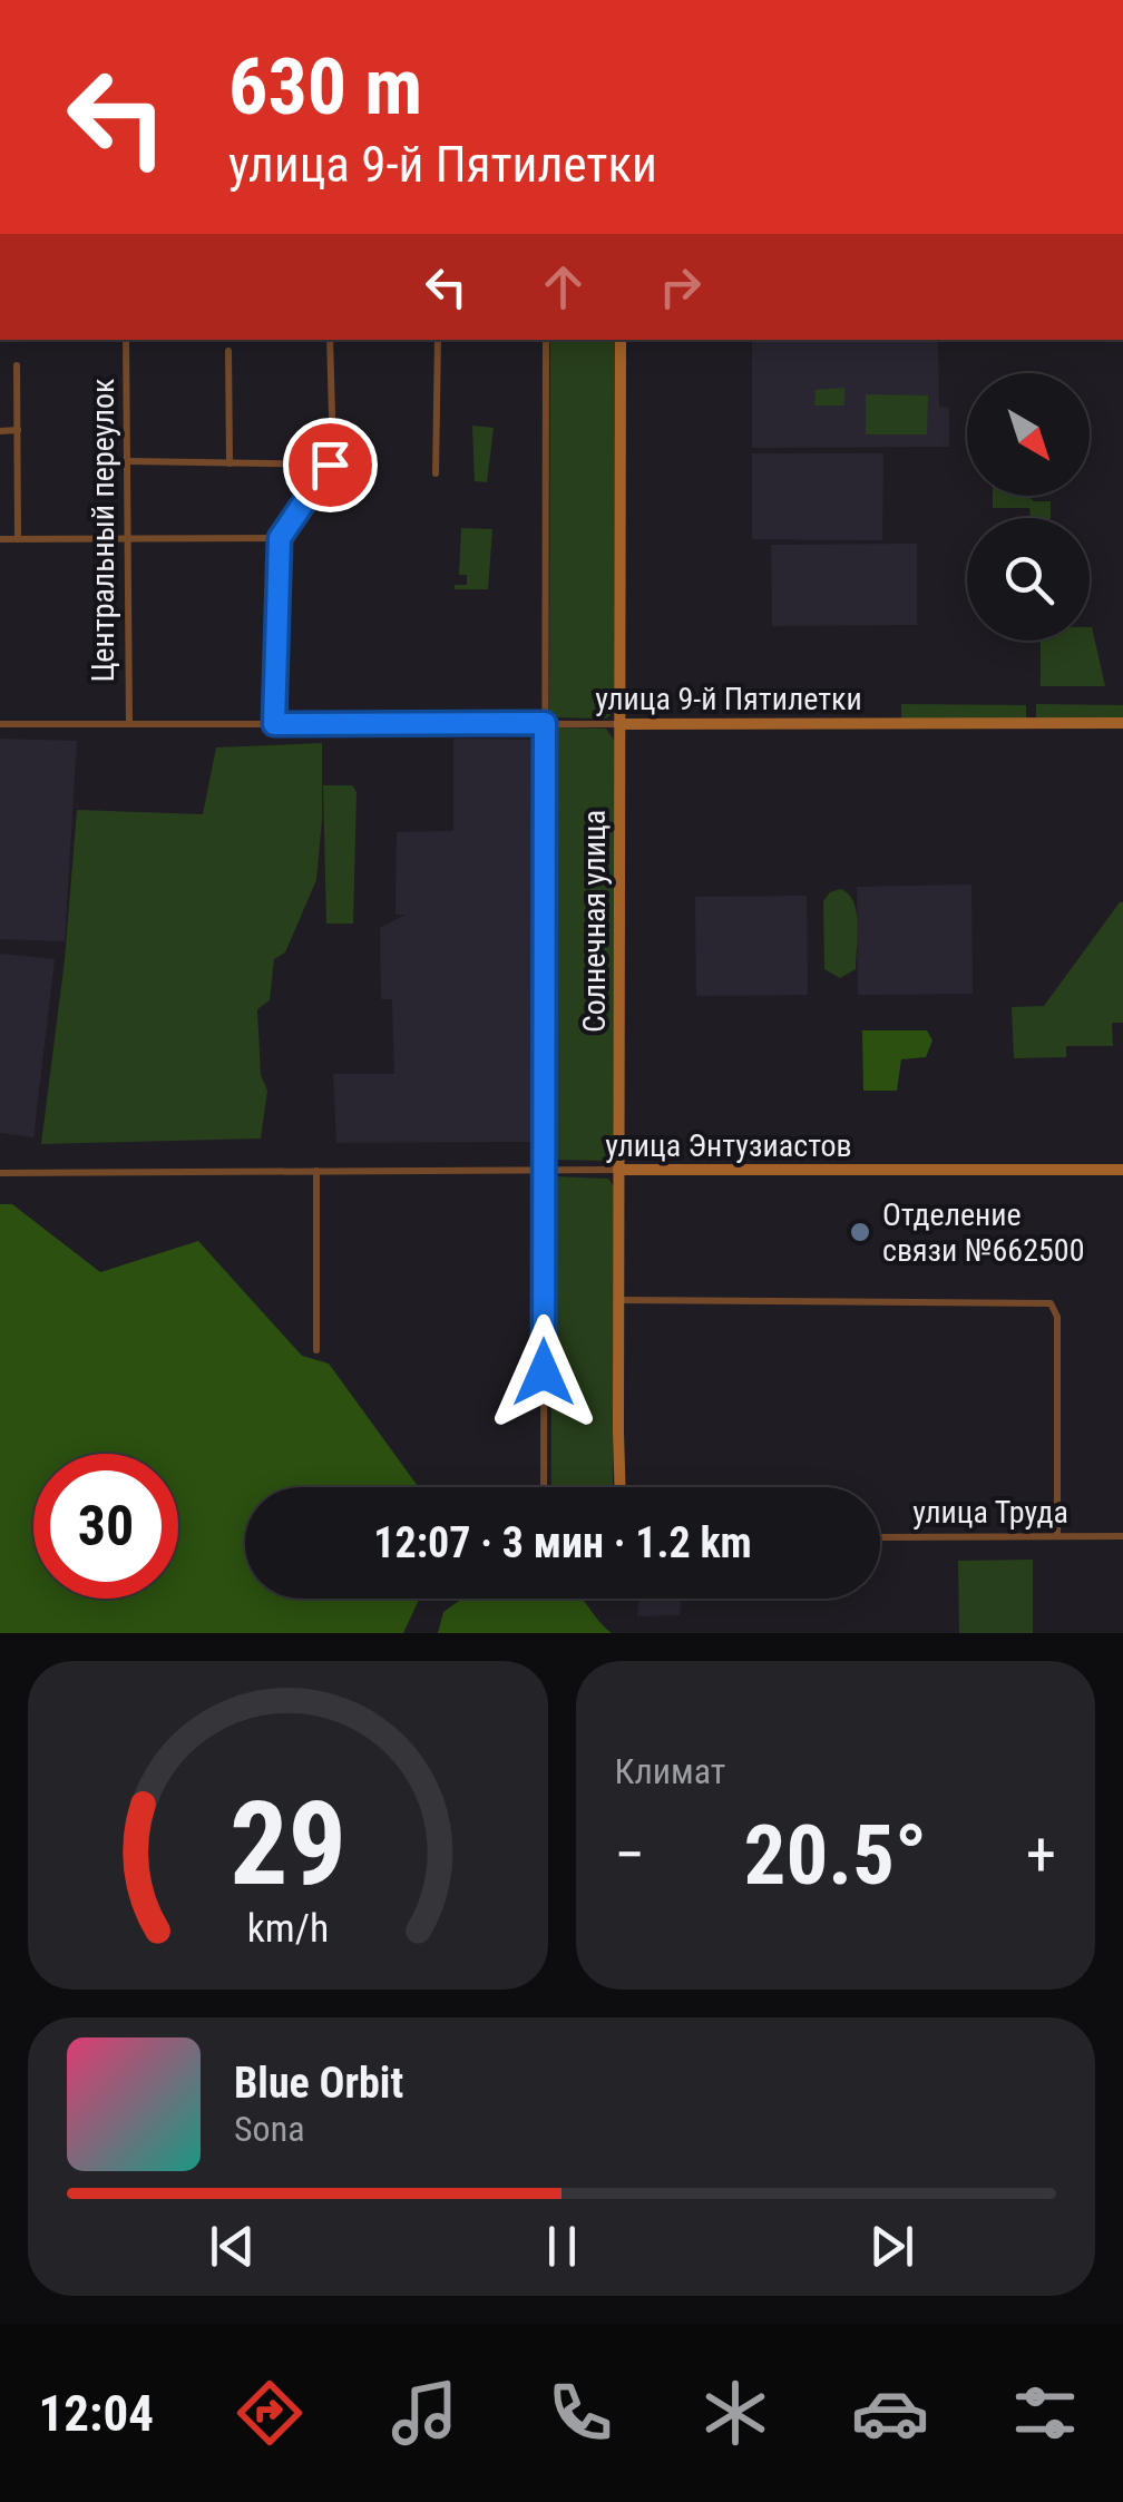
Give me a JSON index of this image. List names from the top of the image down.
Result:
{
  "streets": {
    "street": [
      "Центральный переулок",
      "улица 9-й Пятилетки",
      "Солнечная улица",
      "улица Энтузиастов",
      "улица Труда"
    ]
  },
  "crossings": [
    ["Центральный переулок", "улица 9-й Пятилетки"],
    ["улица 9-й Пятилетки", "Солнечная улица"],
    ["Солнечная улица", "улица Энтузиастов"]
  ],
  "places": ["Отделение связи №662500"],
  "north": "bottom right",
  "page": {
    "turn": ["630 m", "улица 9-й Пятилетки"],
    "limit": "30",
    "trip": "12:07 · 3 мин · 1.2 km",
    "tile": "Климат",
    "heat": ["−", "20.5°", "+"],
    "song": ["Blue Orbit", "Sona"],
    "tabs": "12:04",
    "gauge": ["29", "km/h"]
  }
}
